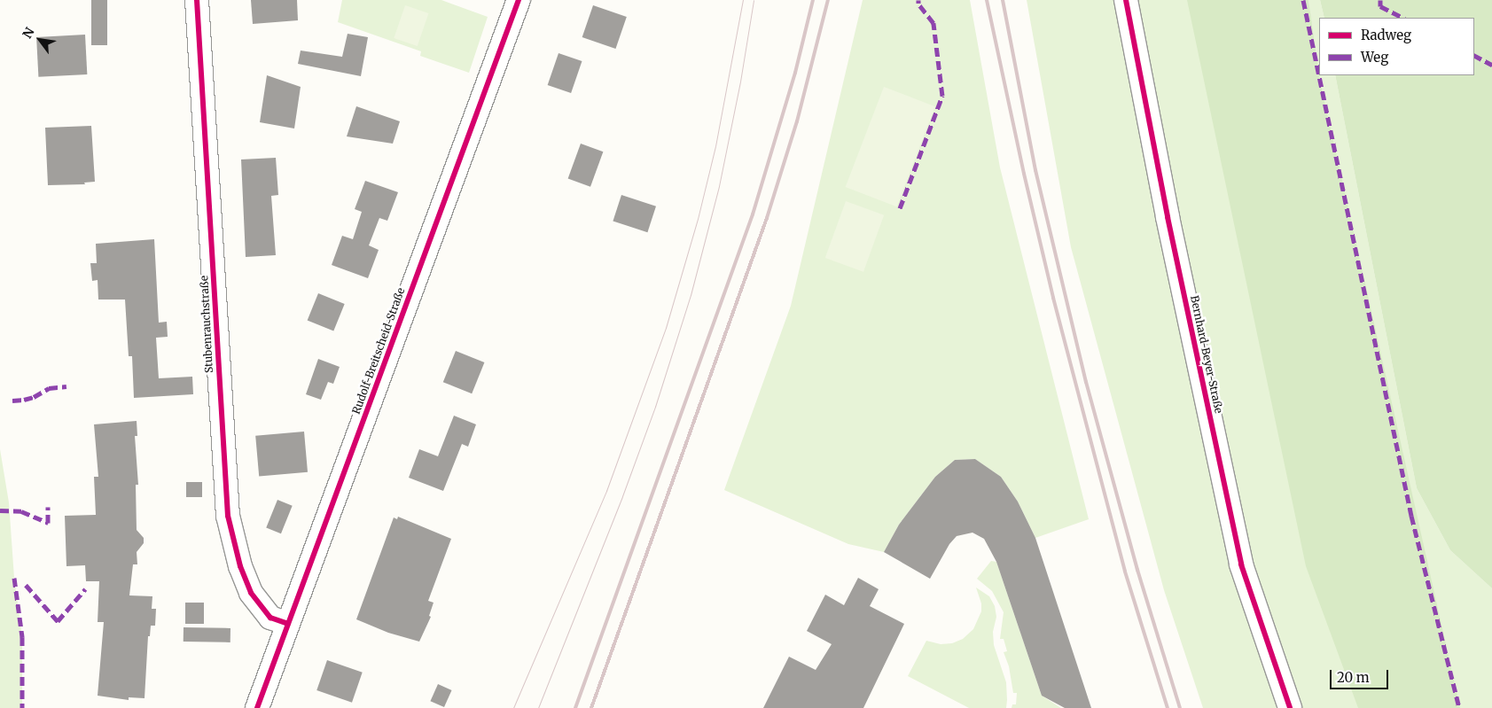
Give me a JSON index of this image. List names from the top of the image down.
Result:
{
  "streets": {
    "street": ["Stubenrauchstraße", "Rudolf-Breitscheid-Straße", "Bernhard-Beyer-Straße"]
  },
  "crossings": [
    ["Stubenrauchstraße", "Rudolf-Breitscheid-Straße"]
  ],
  "legend": ["Radweg", "Weg"],
  "scale_bar": "20 m",
  "north": "top left"
}
